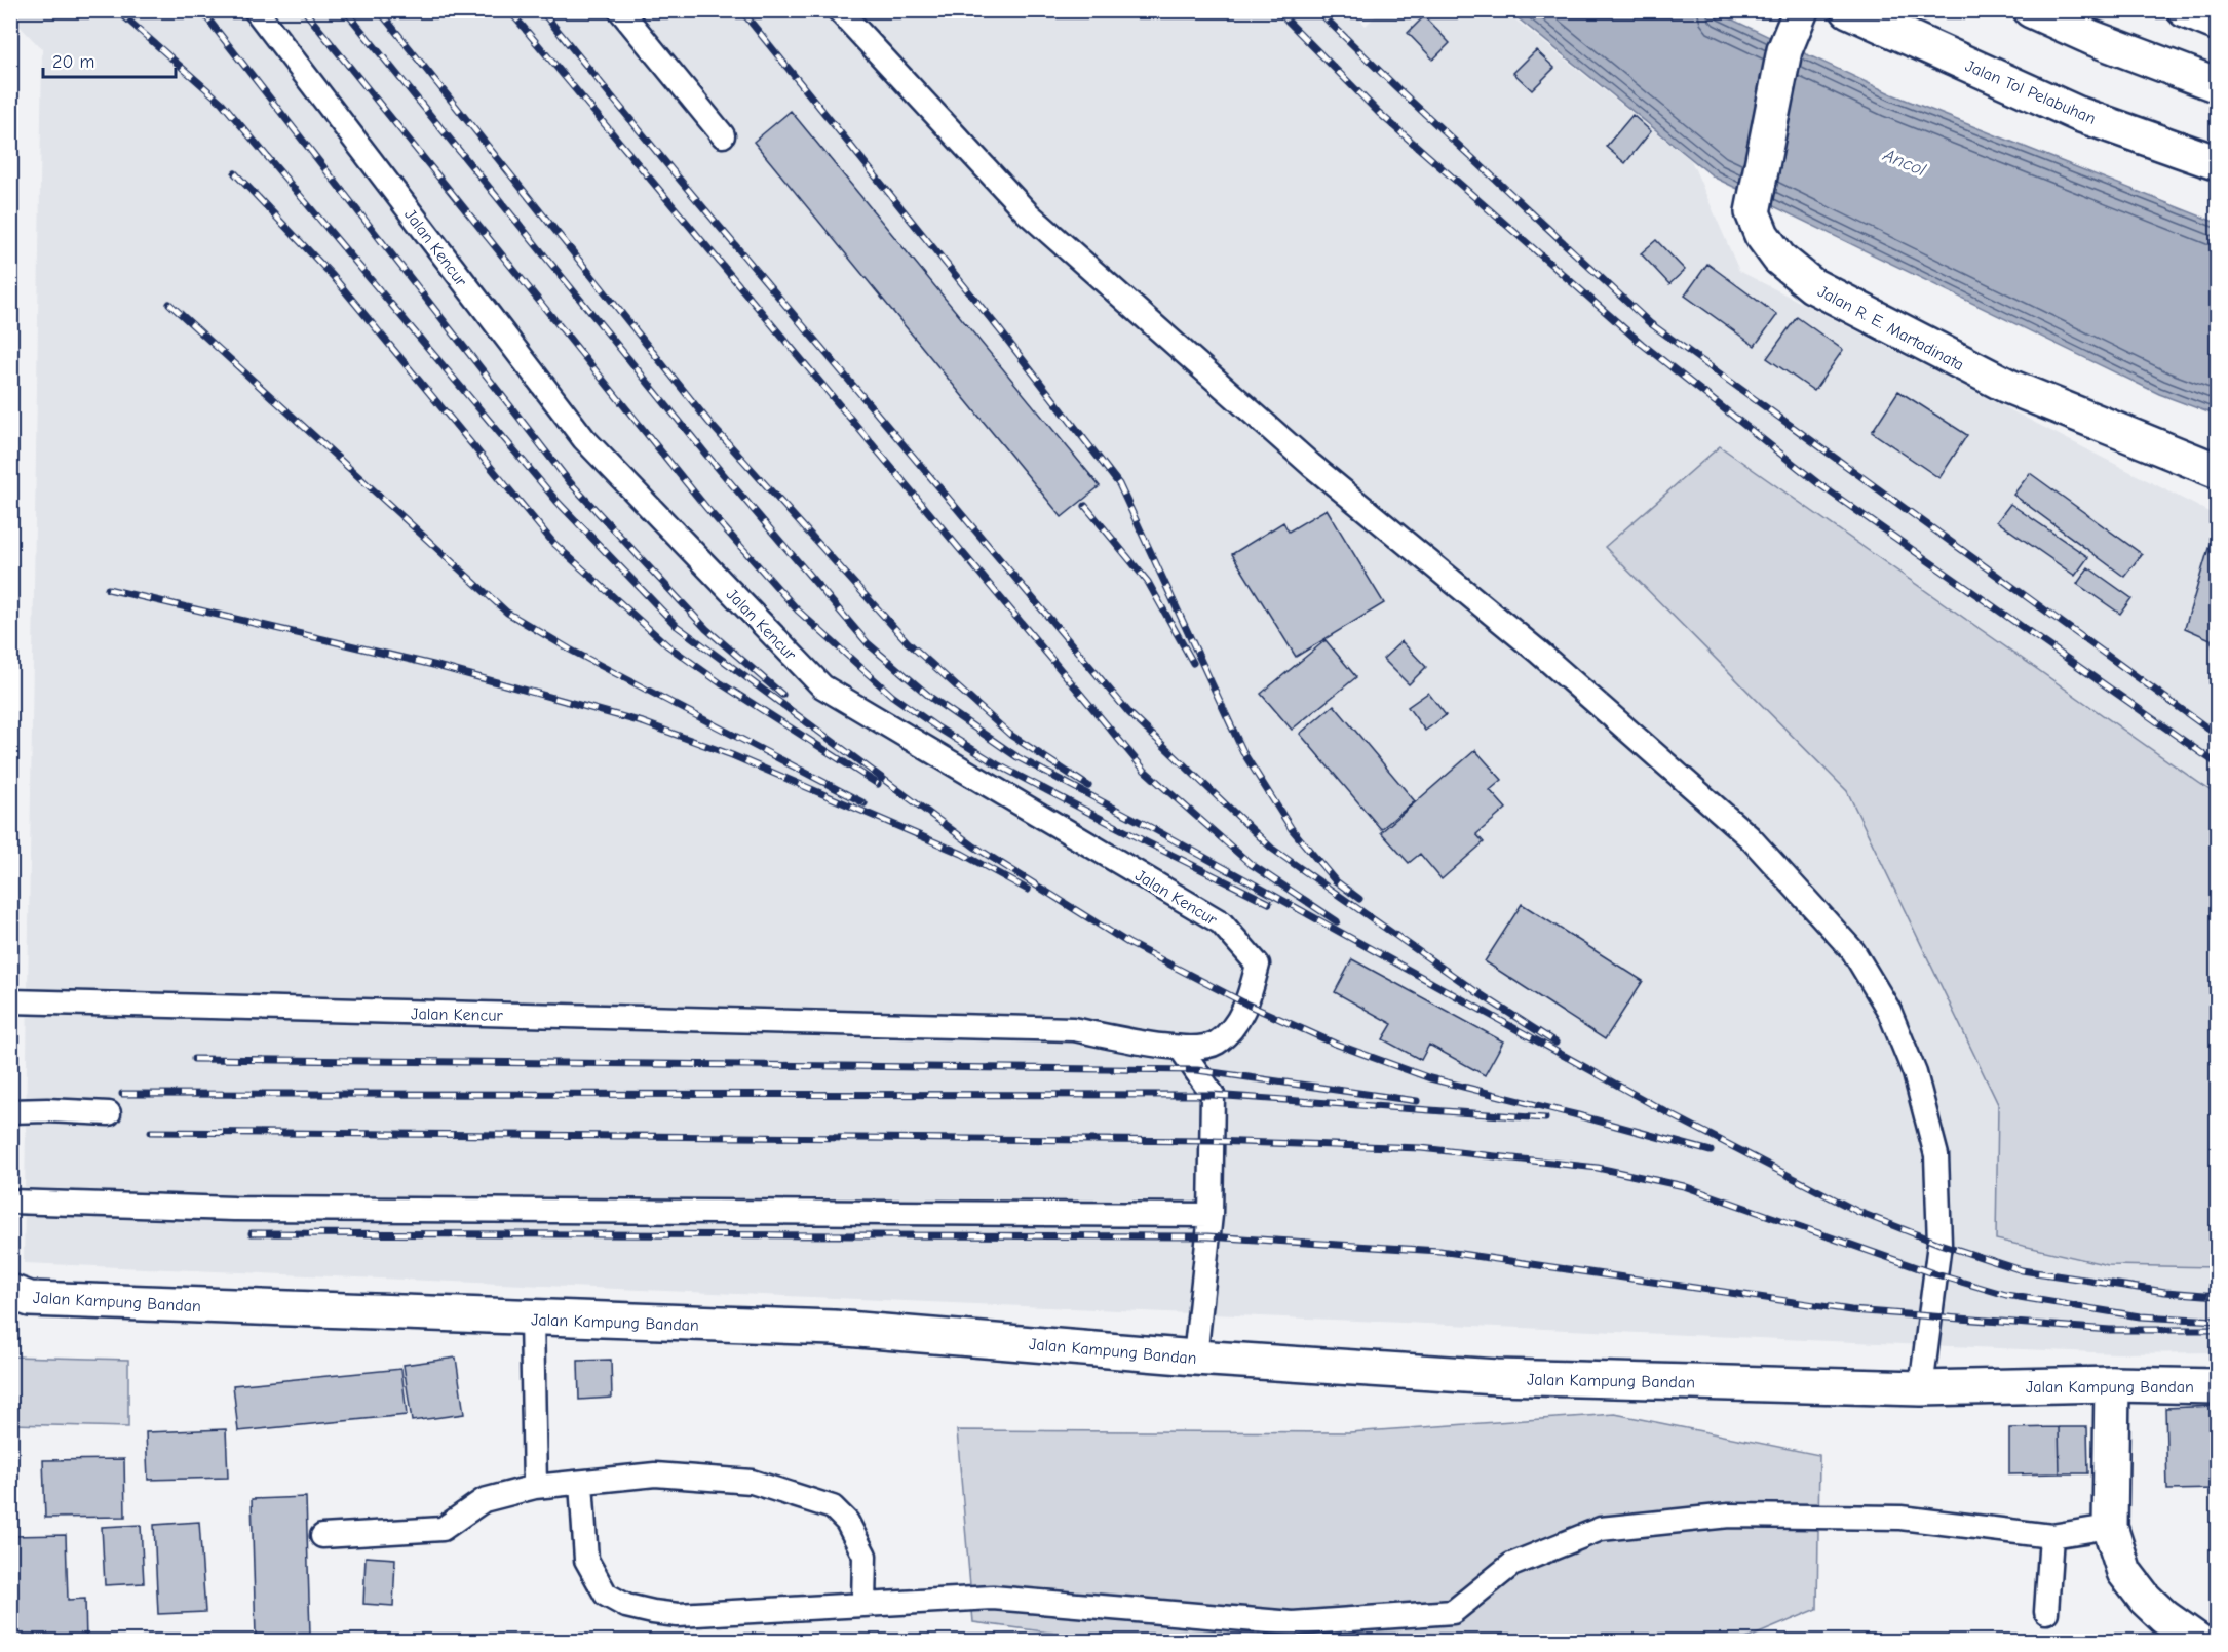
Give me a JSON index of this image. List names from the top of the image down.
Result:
{
  "streets": {
    "main road": ["Jalan Tol Pelabuhan", "Jalan R. E. Martadinata", "Jalan Kampung Bandan"],
    "lane": ["Jalan Kencur"]
  },
  "water": ["Ancol"],
  "scale_bar": "20 m"
}
